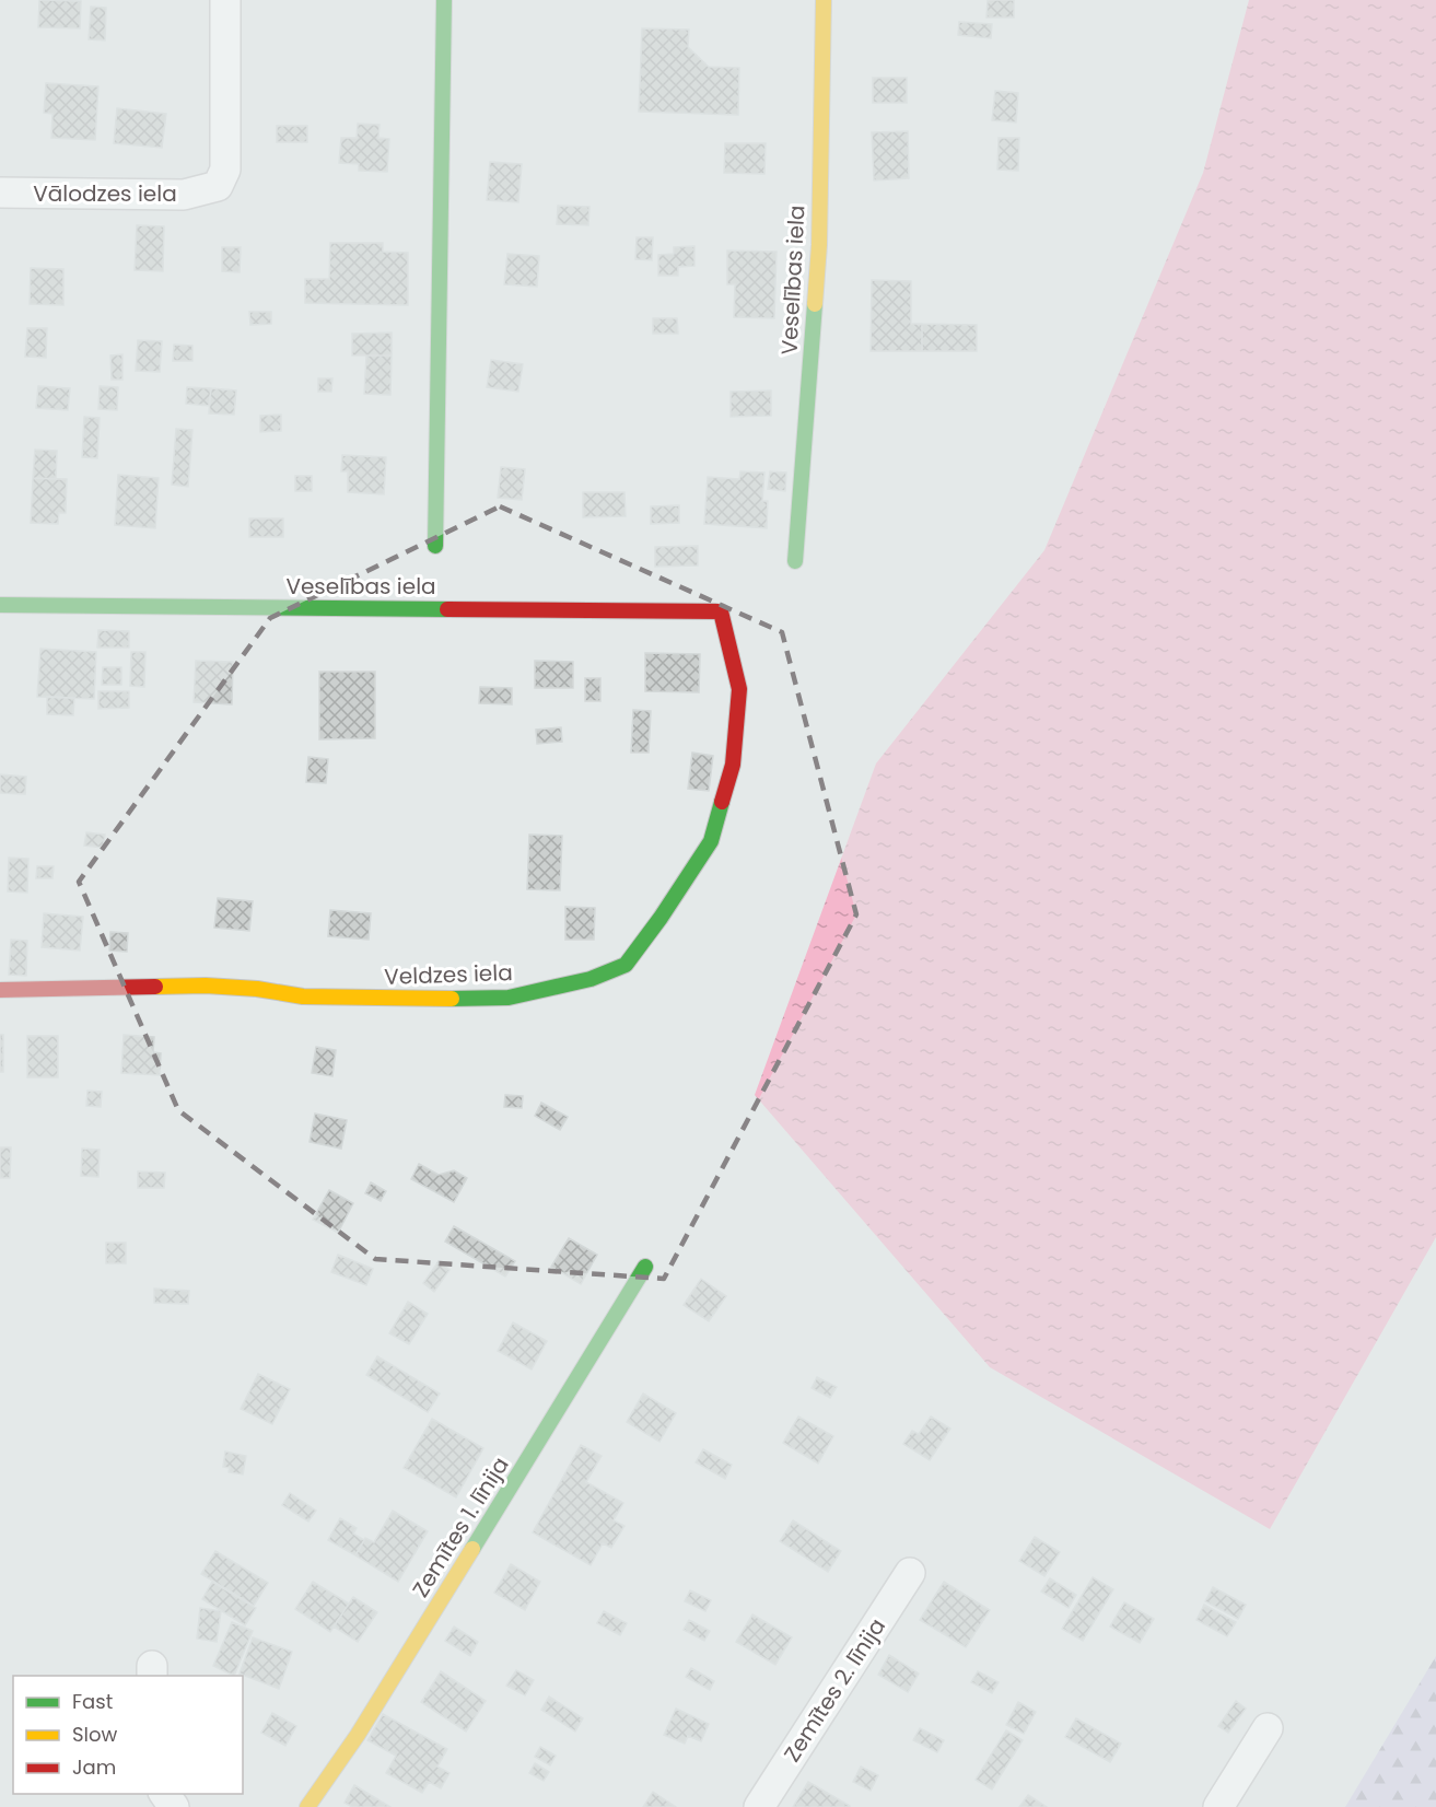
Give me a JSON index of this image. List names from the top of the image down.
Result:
{
  "streets": {
    "street": [
      "Vālodzes iela",
      "Veselības iela",
      "Veldzes iela",
      "Zemītes 1. līnija",
      "Zemītes 2. līnija"
    ]
  },
  "crossings": [
    ["Veselības iela", "Veldzes iela"]
  ],
  "legend": ["Fast", "Slow", "Jam"]
}
